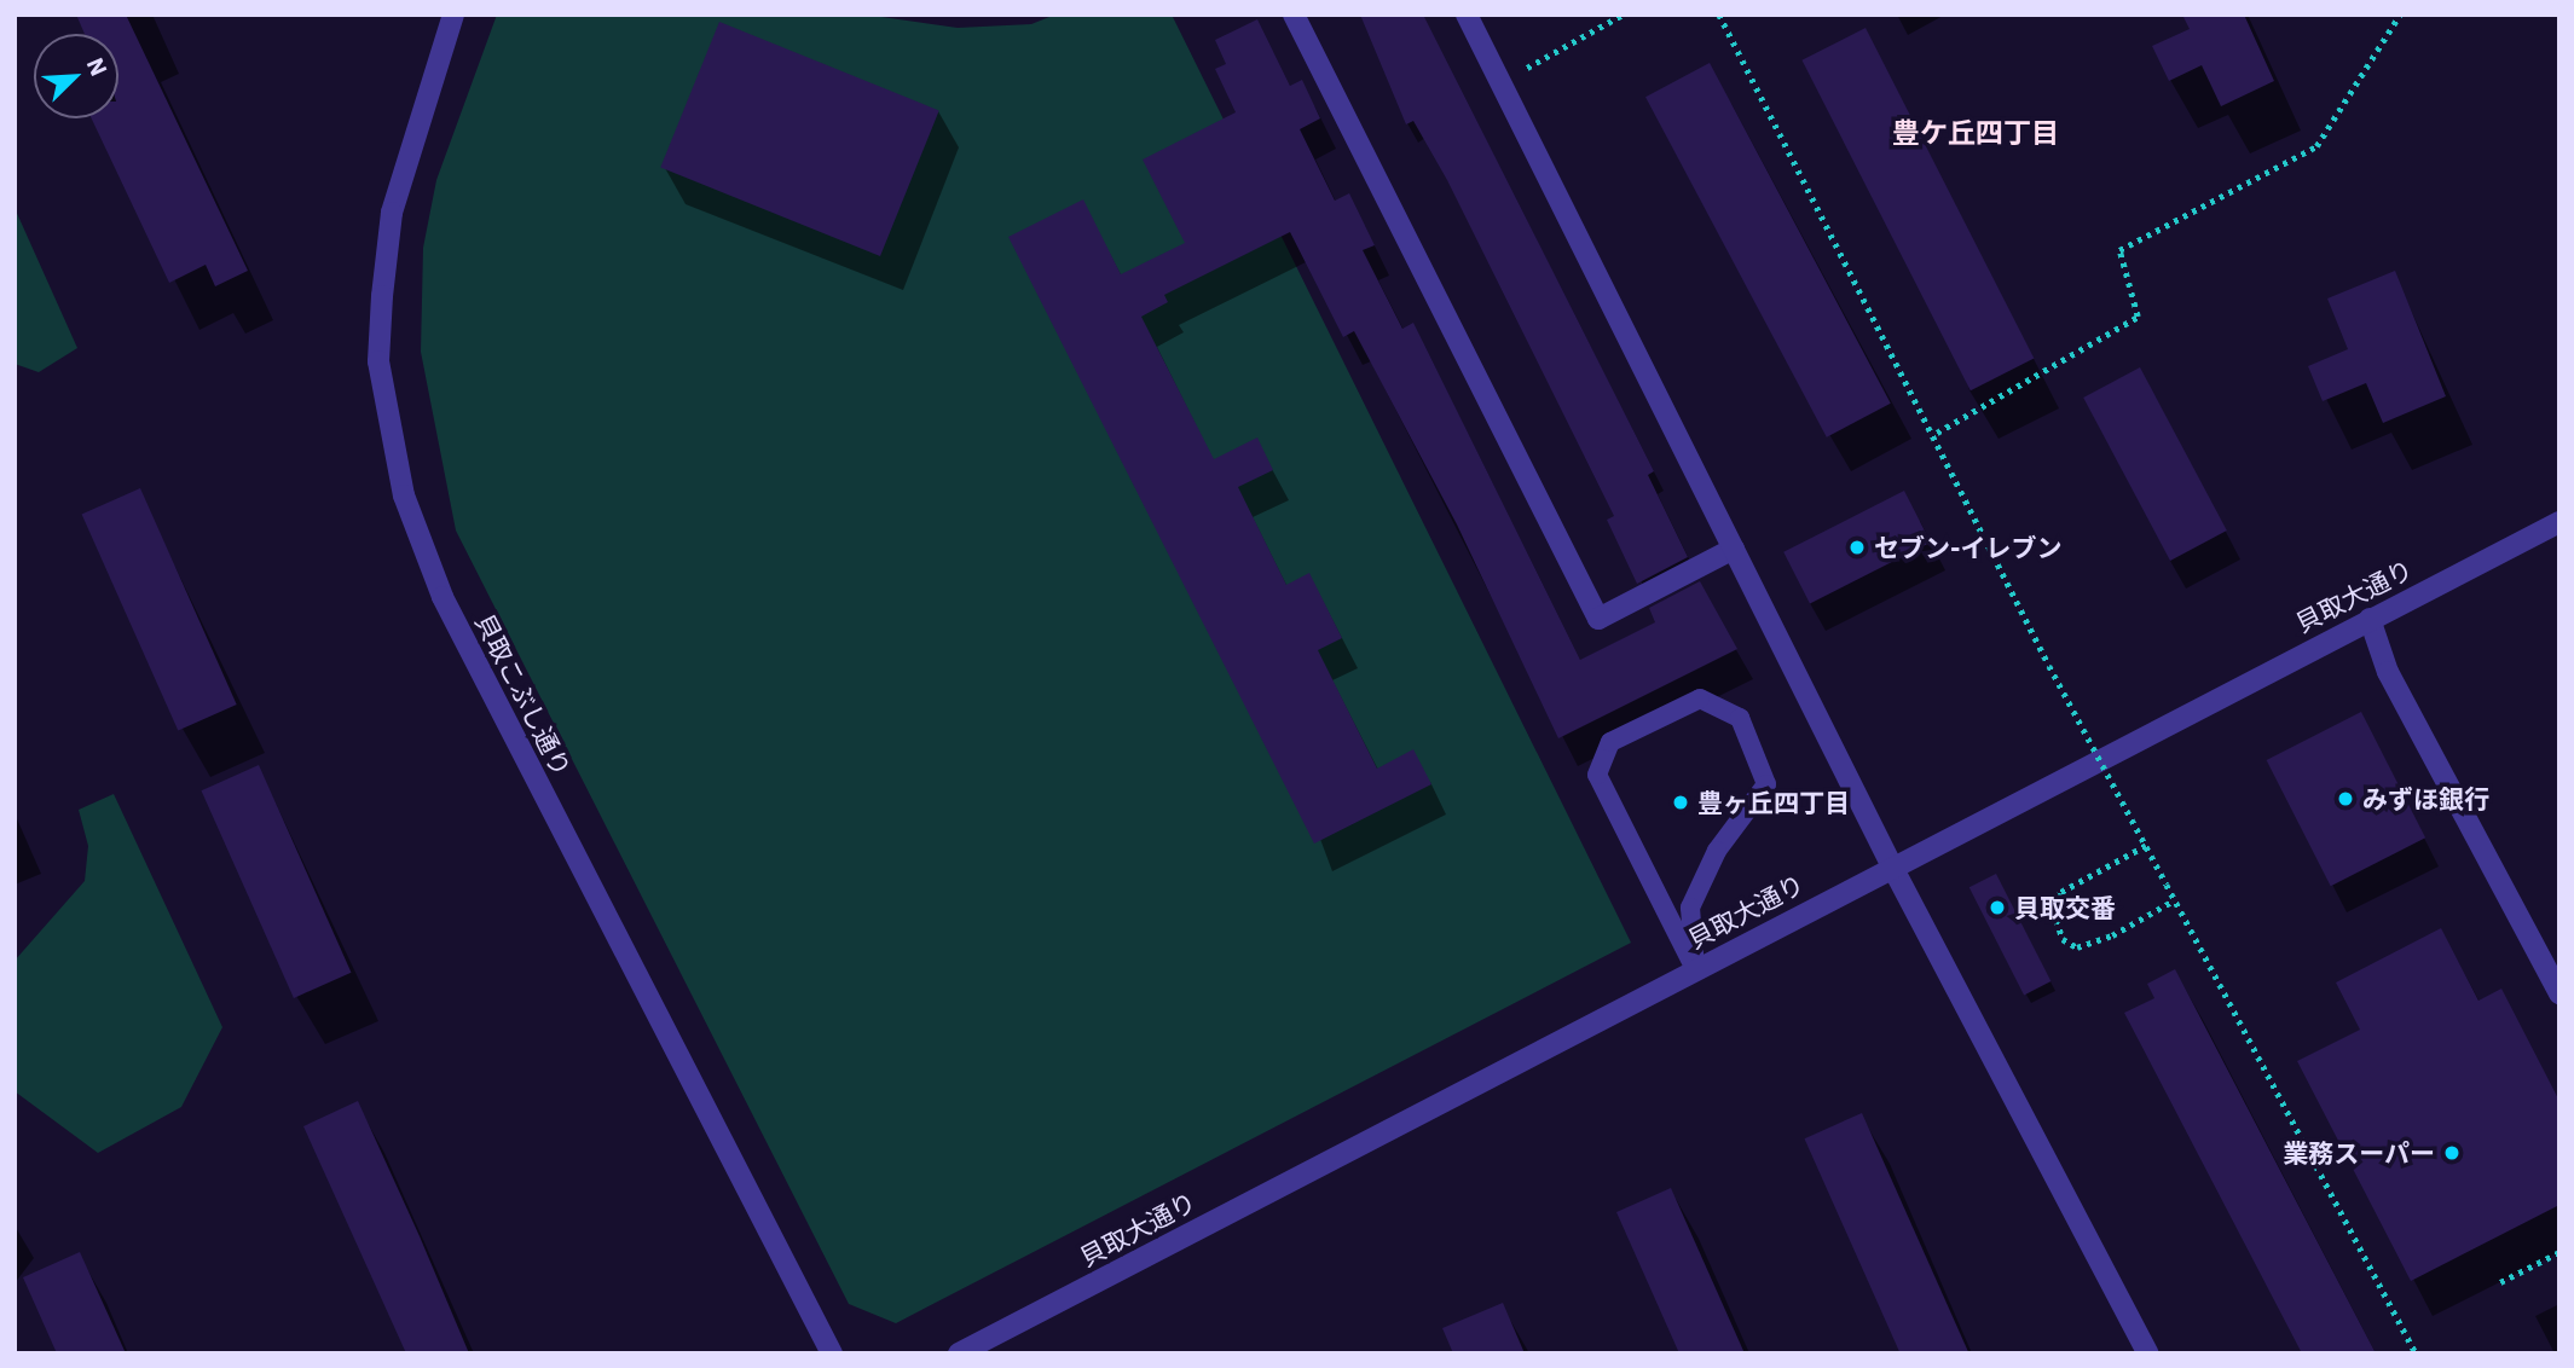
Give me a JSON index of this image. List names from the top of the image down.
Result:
{
  "streets": {
    "street": ["貝取大通り", "貝取こぶし通り"]
  },
  "districts": ["豊ケ丘四丁目"],
  "places": [
    "セブン-イレブン",
    "みずほ銀行",
    "豊ヶ丘四丁目",
    "貝取交番",
    "業務スーパー"
  ],
  "north": "top right"
}
